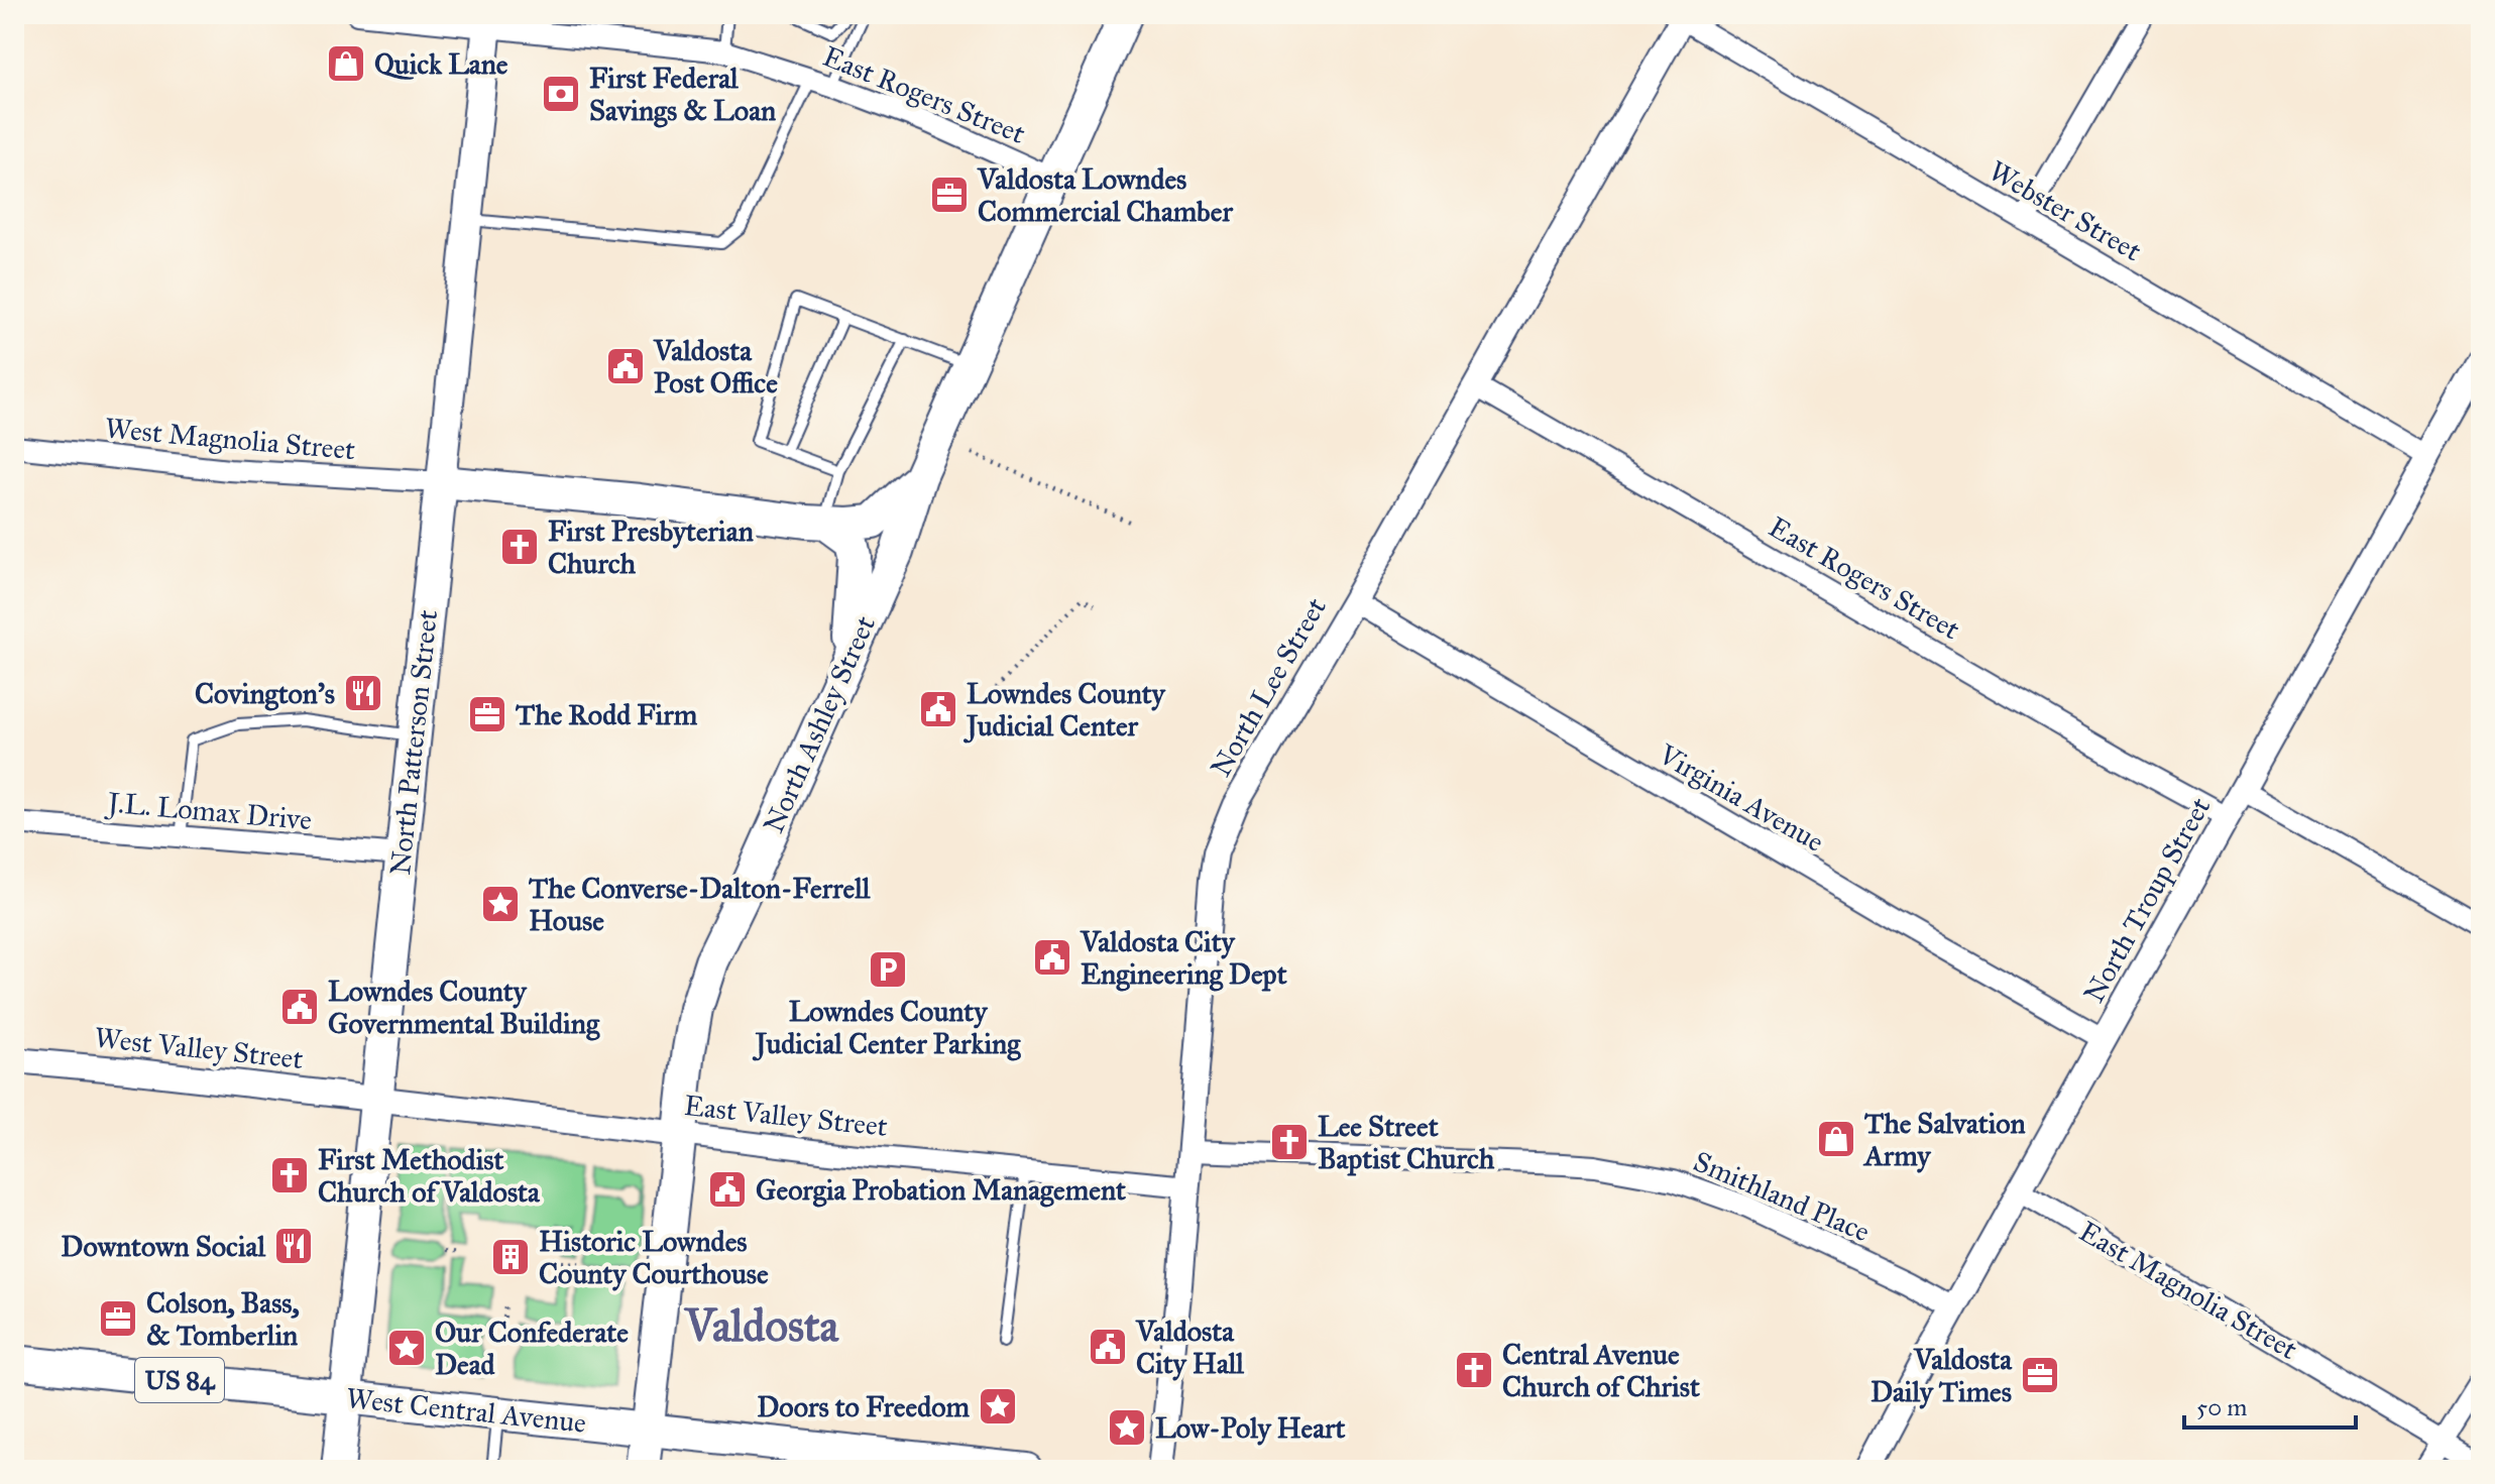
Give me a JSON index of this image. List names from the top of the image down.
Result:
{
  "streets": {
    "main road": [
      "North Ashley Street",
      "North Patterson Street",
      "US 84",
      "West Central Avenue"
    ],
    "street": [
      "East Rogers Street",
      "Webster Street",
      "West Magnolia Street",
      "North Lee Street",
      "Virginia Avenue",
      "J.L. Lomax Drive",
      "North Troup Street",
      "West Valley Street",
      "East Valley Street",
      "Smithland Place",
      "East Magnolia Street"
    ]
  },
  "crossings": [
    ["East Rogers Street", "North Lee Street"],
    ["East Rogers Street", "North Ashley Street"],
    ["East Rogers Street", "North Patterson Street"],
    ["East Rogers Street", "North Troup Street"],
    ["Webster Street", "North Lee Street"],
    ["Webster Street", "North Troup Street"],
    ["West Magnolia Street", "North Patterson Street"],
    ["North Lee Street", "Virginia Avenue"],
    ["North Lee Street", "East Valley Street"],
    ["North Lee Street", "Smithland Place"],
    ["North Ashley Street", "East Valley Street"],
    ["North Ashley Street", "West Central Avenue"],
    ["North Patterson Street", "J.L. Lomax Drive"],
    ["North Patterson Street", "West Valley Street"],
    ["North Patterson Street", "East Valley Street"],
    ["North Patterson Street", "West Central Avenue"],
    ["Virginia Avenue", "North Troup Street"],
    ["North Troup Street", "Smithland Place"],
    ["North Troup Street", "East Magnolia Street"],
    ["West Valley Street", "East Valley Street"],
    ["US 84", "West Central Avenue"]
  ],
  "districts": ["Valdosta"],
  "places": {
    "shop": ["Quick Lane", "The Salvation Army"],
    "bank": ["First Federal Savings & Loan"],
    "office": [
      "Valdosta Lowndes Commercial Chamber",
      "The Rodd Firm",
      "Colson, Bass, & Tomberlin",
      "Valdosta Daily Times"
    ],
    "public building": [
      "Valdosta Post Office",
      "Lowndes County Judicial Center",
      "Valdosta City Engineering Dept",
      "Lowndes County Governmental Building",
      "Georgia Probation Management",
      "Valdosta City Hall"
    ],
    "church": [
      "First Presbyterian Church",
      "Lee Street Baptist Church",
      "First Methodist Church of Valdosta",
      "Central Avenue Church of Christ"
    ],
    "restaurant": ["Covington’s", "Downtown Social"],
    "place": [
      "The Converse-Dalton-Ferrell House",
      "Our Confederate Dead",
      "Doors to Freedom",
      "Low-Poly Heart"
    ],
    "parking": ["Lowndes County Judicial Center Parking"],
    "building": ["Historic Lowndes County Courthouse"]
  },
  "scale_bar": "50 m"
}
